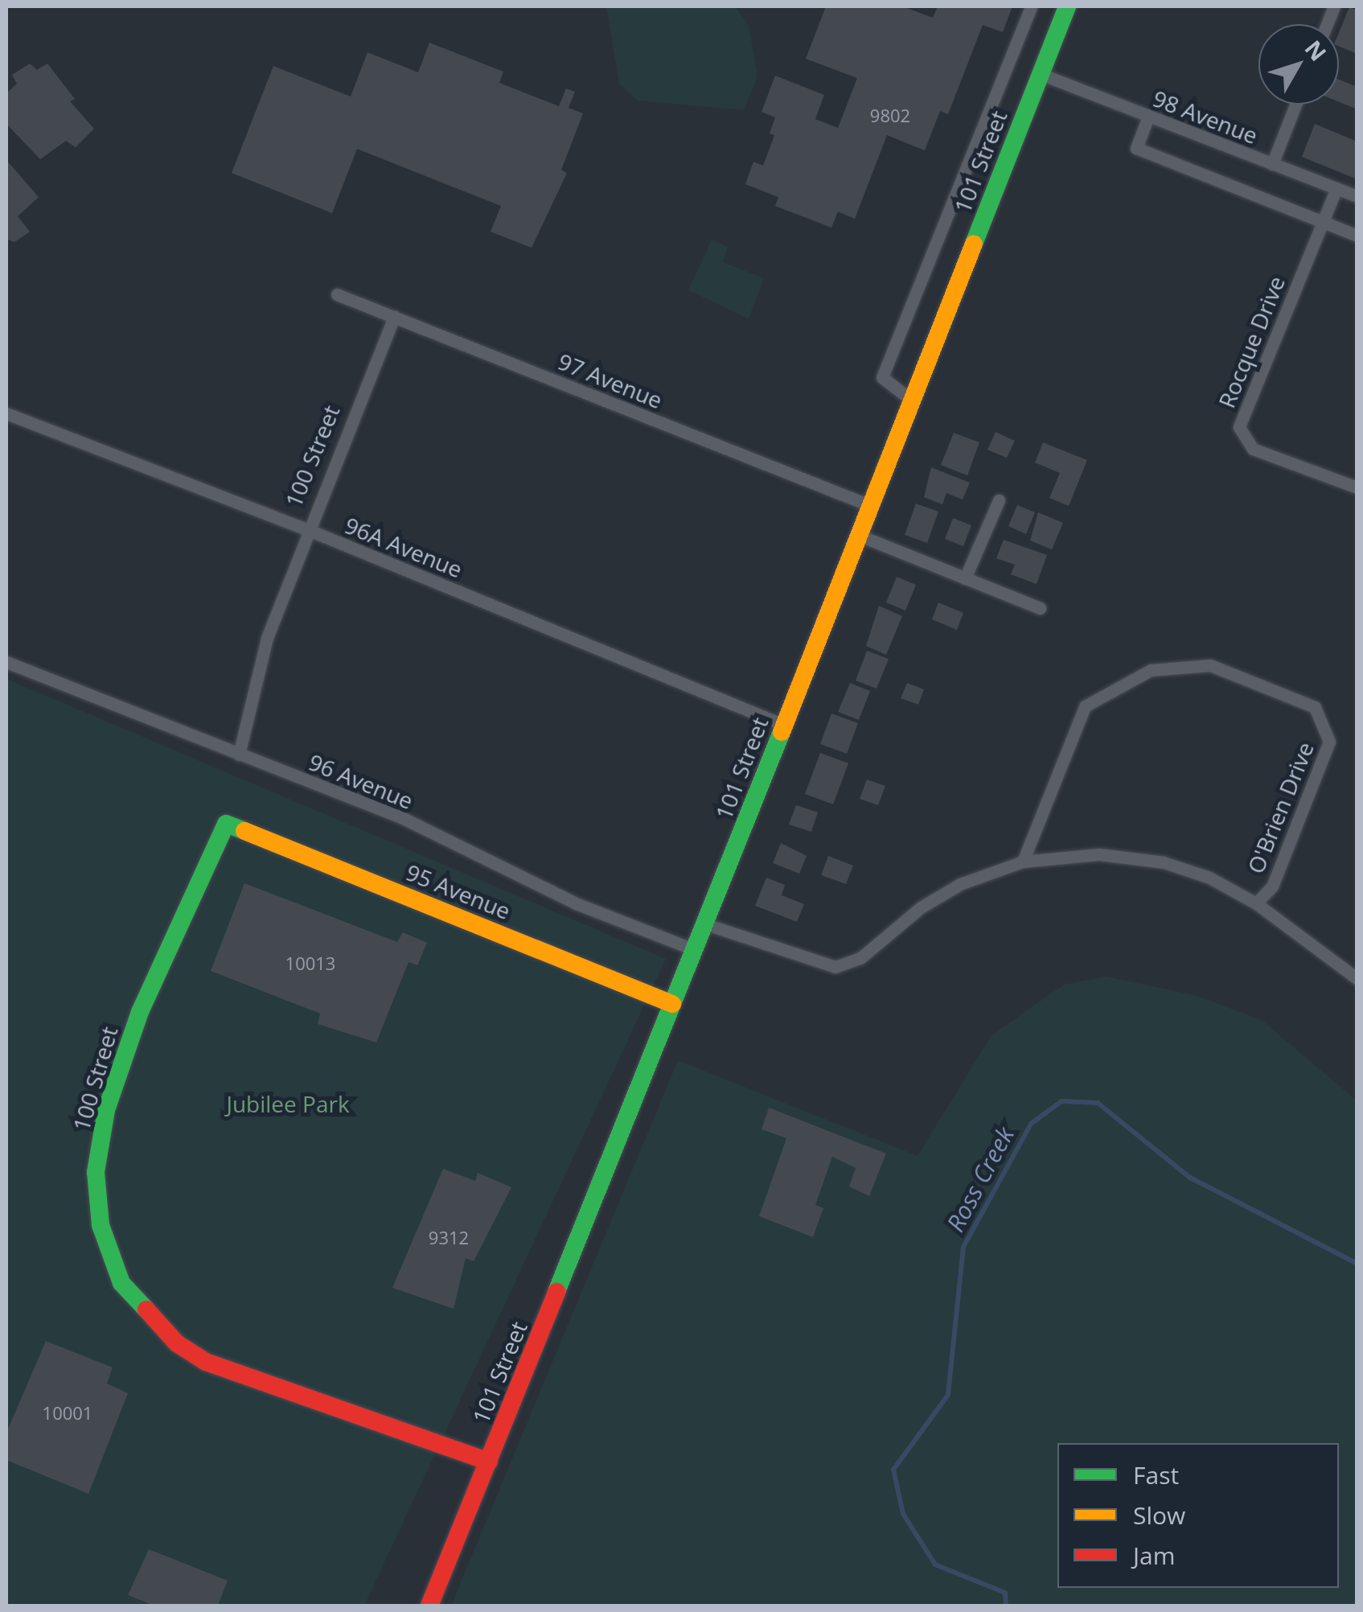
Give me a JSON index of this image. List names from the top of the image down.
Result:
{
  "streets": {
    "street": [
      "98 Avenue",
      "101 Street",
      "Rocque Drive",
      "97 Avenue",
      "100 Street",
      "96A Avenue",
      "96 Avenue",
      "O'Brien Drive",
      "95 Avenue"
    ]
  },
  "crossings": [
    ["98 Avenue", "101 Street"],
    ["98 Avenue", "Rocque Drive"],
    ["101 Street", "97 Avenue"],
    ["101 Street", "100 Street"],
    ["101 Street", "96A Avenue"],
    ["101 Street", "96 Avenue"],
    ["101 Street", "95 Avenue"],
    ["97 Avenue", "100 Street"],
    ["100 Street", "96A Avenue"],
    ["100 Street", "96 Avenue"],
    ["100 Street", "95 Avenue"]
  ],
  "water": ["Ross Creek"],
  "parks": ["Jubilee Park"],
  "house_numbers": [
    "9802",
    "10013",
    "9312",
    "10001"
  ],
  "legend": ["Fast", "Slow", "Jam"],
  "north": "top right"
}
